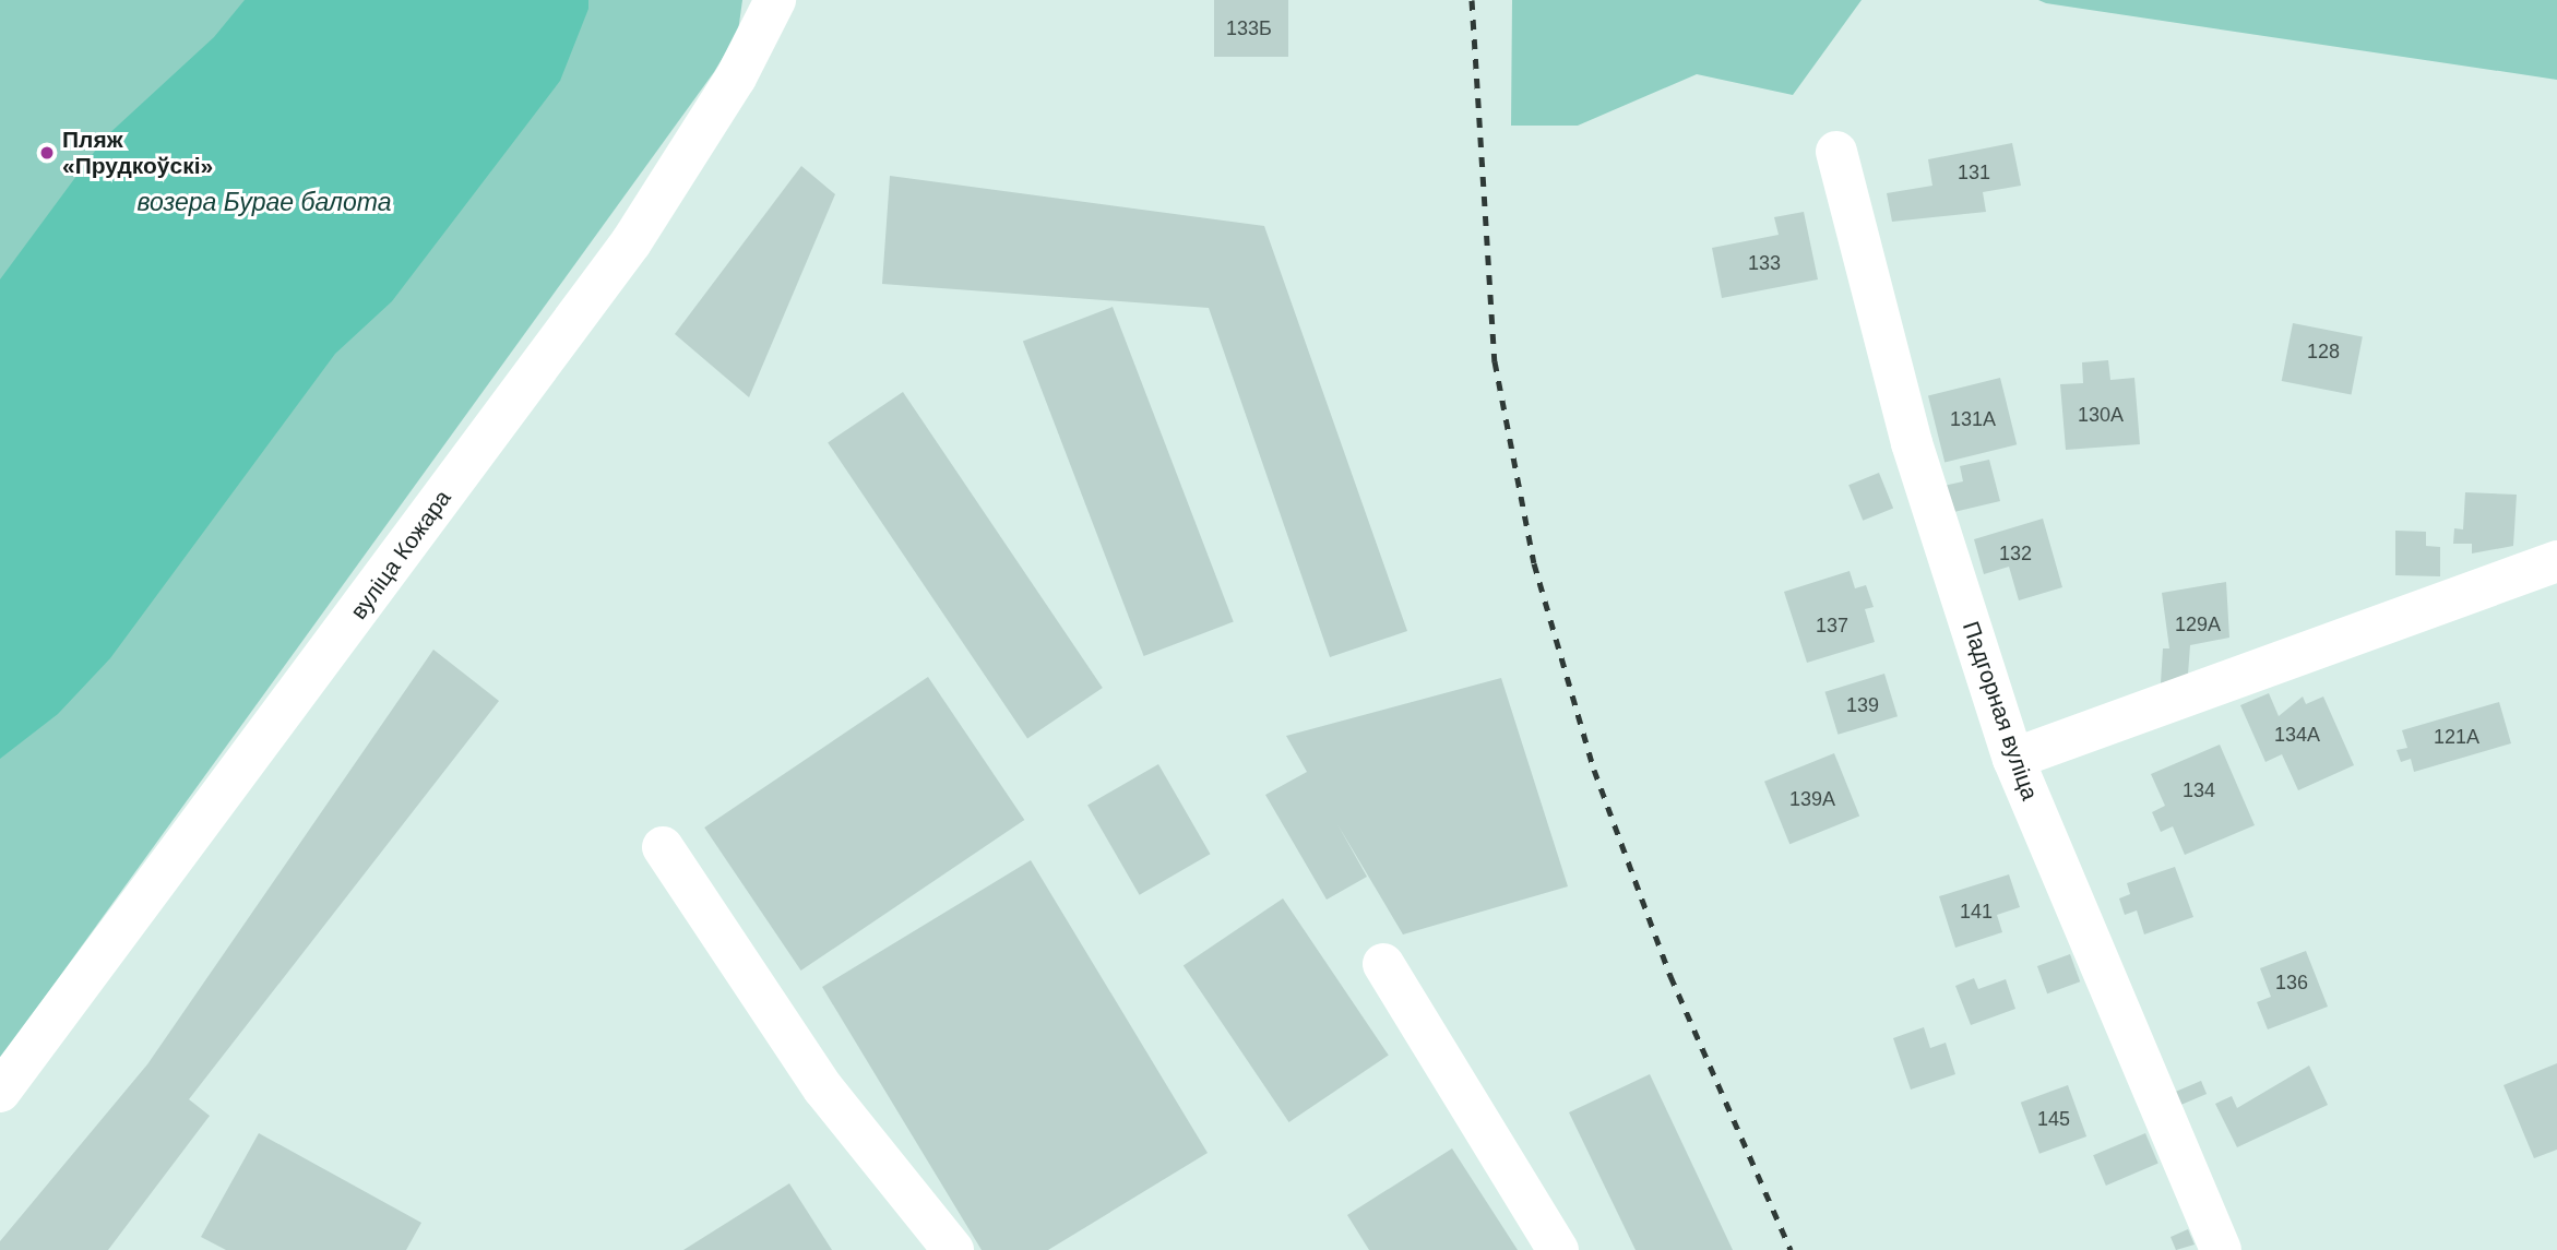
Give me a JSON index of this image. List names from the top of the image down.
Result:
{
  "streets": {
    "street": ["вуліца Кожара", "Падгорная вуліца"]
  },
  "water": ["возера Бурае балота"],
  "places": ["Пляж «Прудкоўскі»"],
  "house_numbers": [
    "133Б",
    "131",
    "133",
    "128",
    "130А",
    "131А",
    "132",
    "129А",
    "137",
    "139",
    "134А",
    "121А",
    "134",
    "139А",
    "141",
    "136",
    "145"
  ]
}
